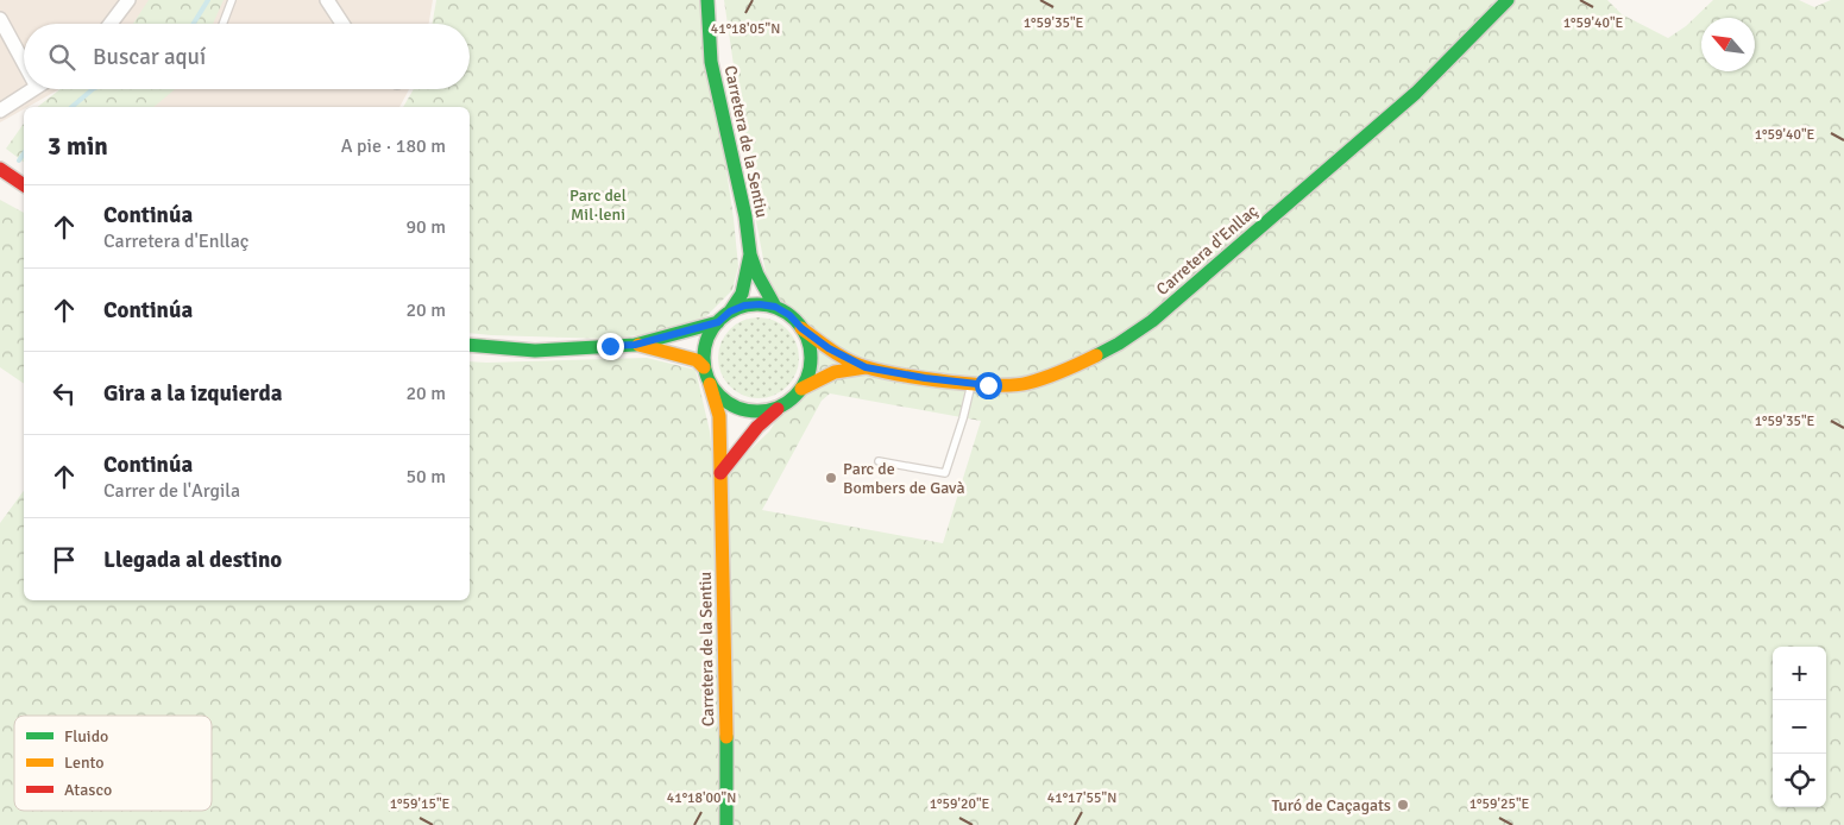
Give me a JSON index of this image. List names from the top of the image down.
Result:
{
  "streets": {
    "street": ["Carretera de la Sentiu", "Carretera d'Enllaç"]
  },
  "crossings": [
    ["Carretera de la Sentiu", "Carretera d'Enllaç"]
  ],
  "parks": ["Parc del Mil·leni"],
  "places": ["Parc de Bombers de Gavà", "Turó de Caçagats"],
  "legend": ["Fluido", "Lento", "Atasco"],
  "north": "top left",
  "page": {
    "search": "Buscar aquí",
    "heading": ["3 min", "A pie · 180 m"],
    "list": [
      ["Continúa", "Carretera d'Enllaç", "90 m"],
      ["Continúa", "20 m"],
      ["Gira a la izquierda", "20 m"],
      ["Continúa", "Carrer de l'Argila", "50 m"],
      "Llegada al destino"
    ],
    "map_buttons": ["+", "−"]
  },
  "coordinates": [
    "1°59'35\"E",
    "1°59'40\"E",
    "41°18'05\"N",
    "41°18'00\"N",
    "41°17'55\"N",
    "1°59'15\"E",
    "1°59'20\"E",
    "1°59'25\"E"
  ]
}
